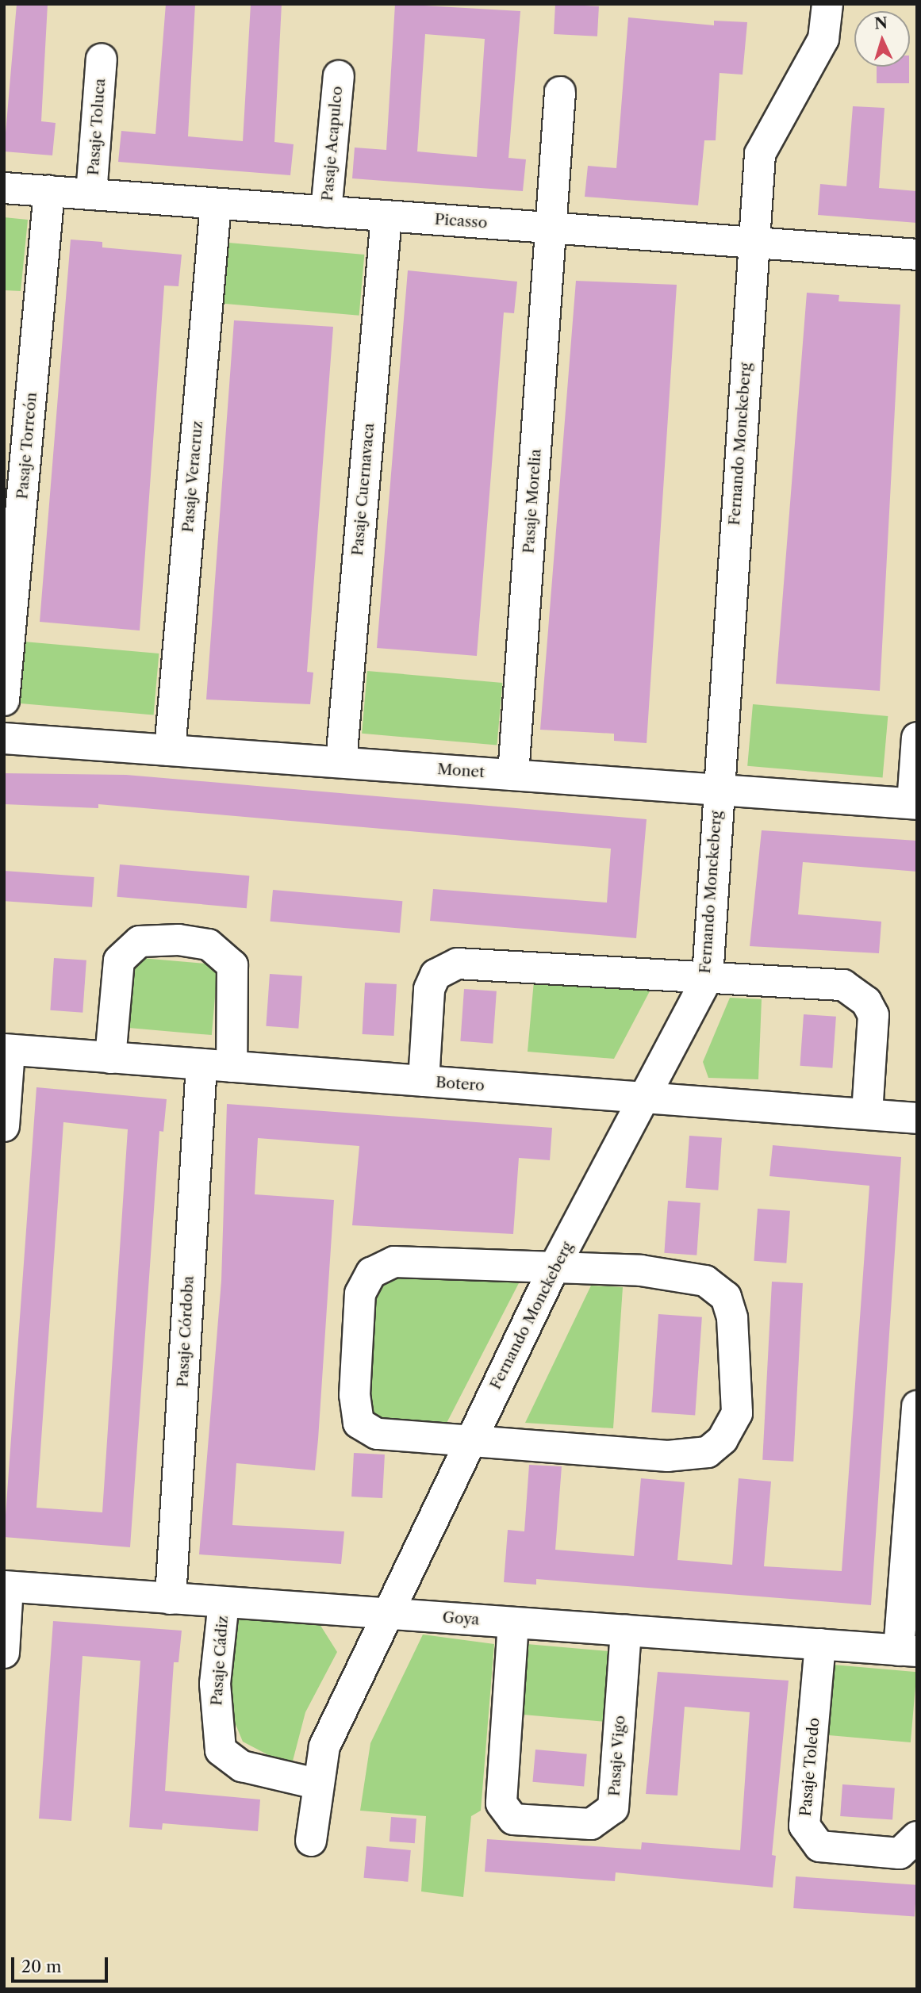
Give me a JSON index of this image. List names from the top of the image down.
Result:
{
  "streets": {
    "street": [
      "Pasaje Toluca",
      "Pasaje Acapulco",
      "Picasso",
      "Fernando Monckeberg",
      "Pasaje Torreón",
      "Pasaje Veracruz",
      "Pasaje Cuernavaca",
      "Pasaje Morelia",
      "Monet",
      "Botero",
      "Pasaje Córdoba",
      "Goya",
      "Pasaje Cádiz",
      "Pasaje Vigo",
      "Pasaje Toledo"
    ]
  },
  "crossings": [
    ["Pasaje Toluca", "Picasso"],
    ["Pasaje Acapulco", "Picasso"],
    ["Picasso", "Fernando Monckeberg"],
    ["Picasso", "Pasaje Torreón"],
    ["Picasso", "Pasaje Veracruz"],
    ["Picasso", "Pasaje Cuernavaca"],
    ["Picasso", "Pasaje Morelia"],
    ["Fernando Monckeberg", "Monet"],
    ["Fernando Monckeberg", "Botero"],
    ["Fernando Monckeberg", "Goya"],
    ["Fernando Monckeberg", "Pasaje Cádiz"],
    ["Pasaje Veracruz", "Monet"],
    ["Pasaje Cuernavaca", "Monet"],
    ["Pasaje Morelia", "Monet"],
    ["Botero", "Pasaje Córdoba"],
    ["Pasaje Córdoba", "Goya"],
    ["Goya", "Pasaje Cádiz"],
    ["Goya", "Pasaje Vigo"],
    ["Goya", "Pasaje Toledo"]
  ],
  "scale_bar": "20 m",
  "north": "top"
}
